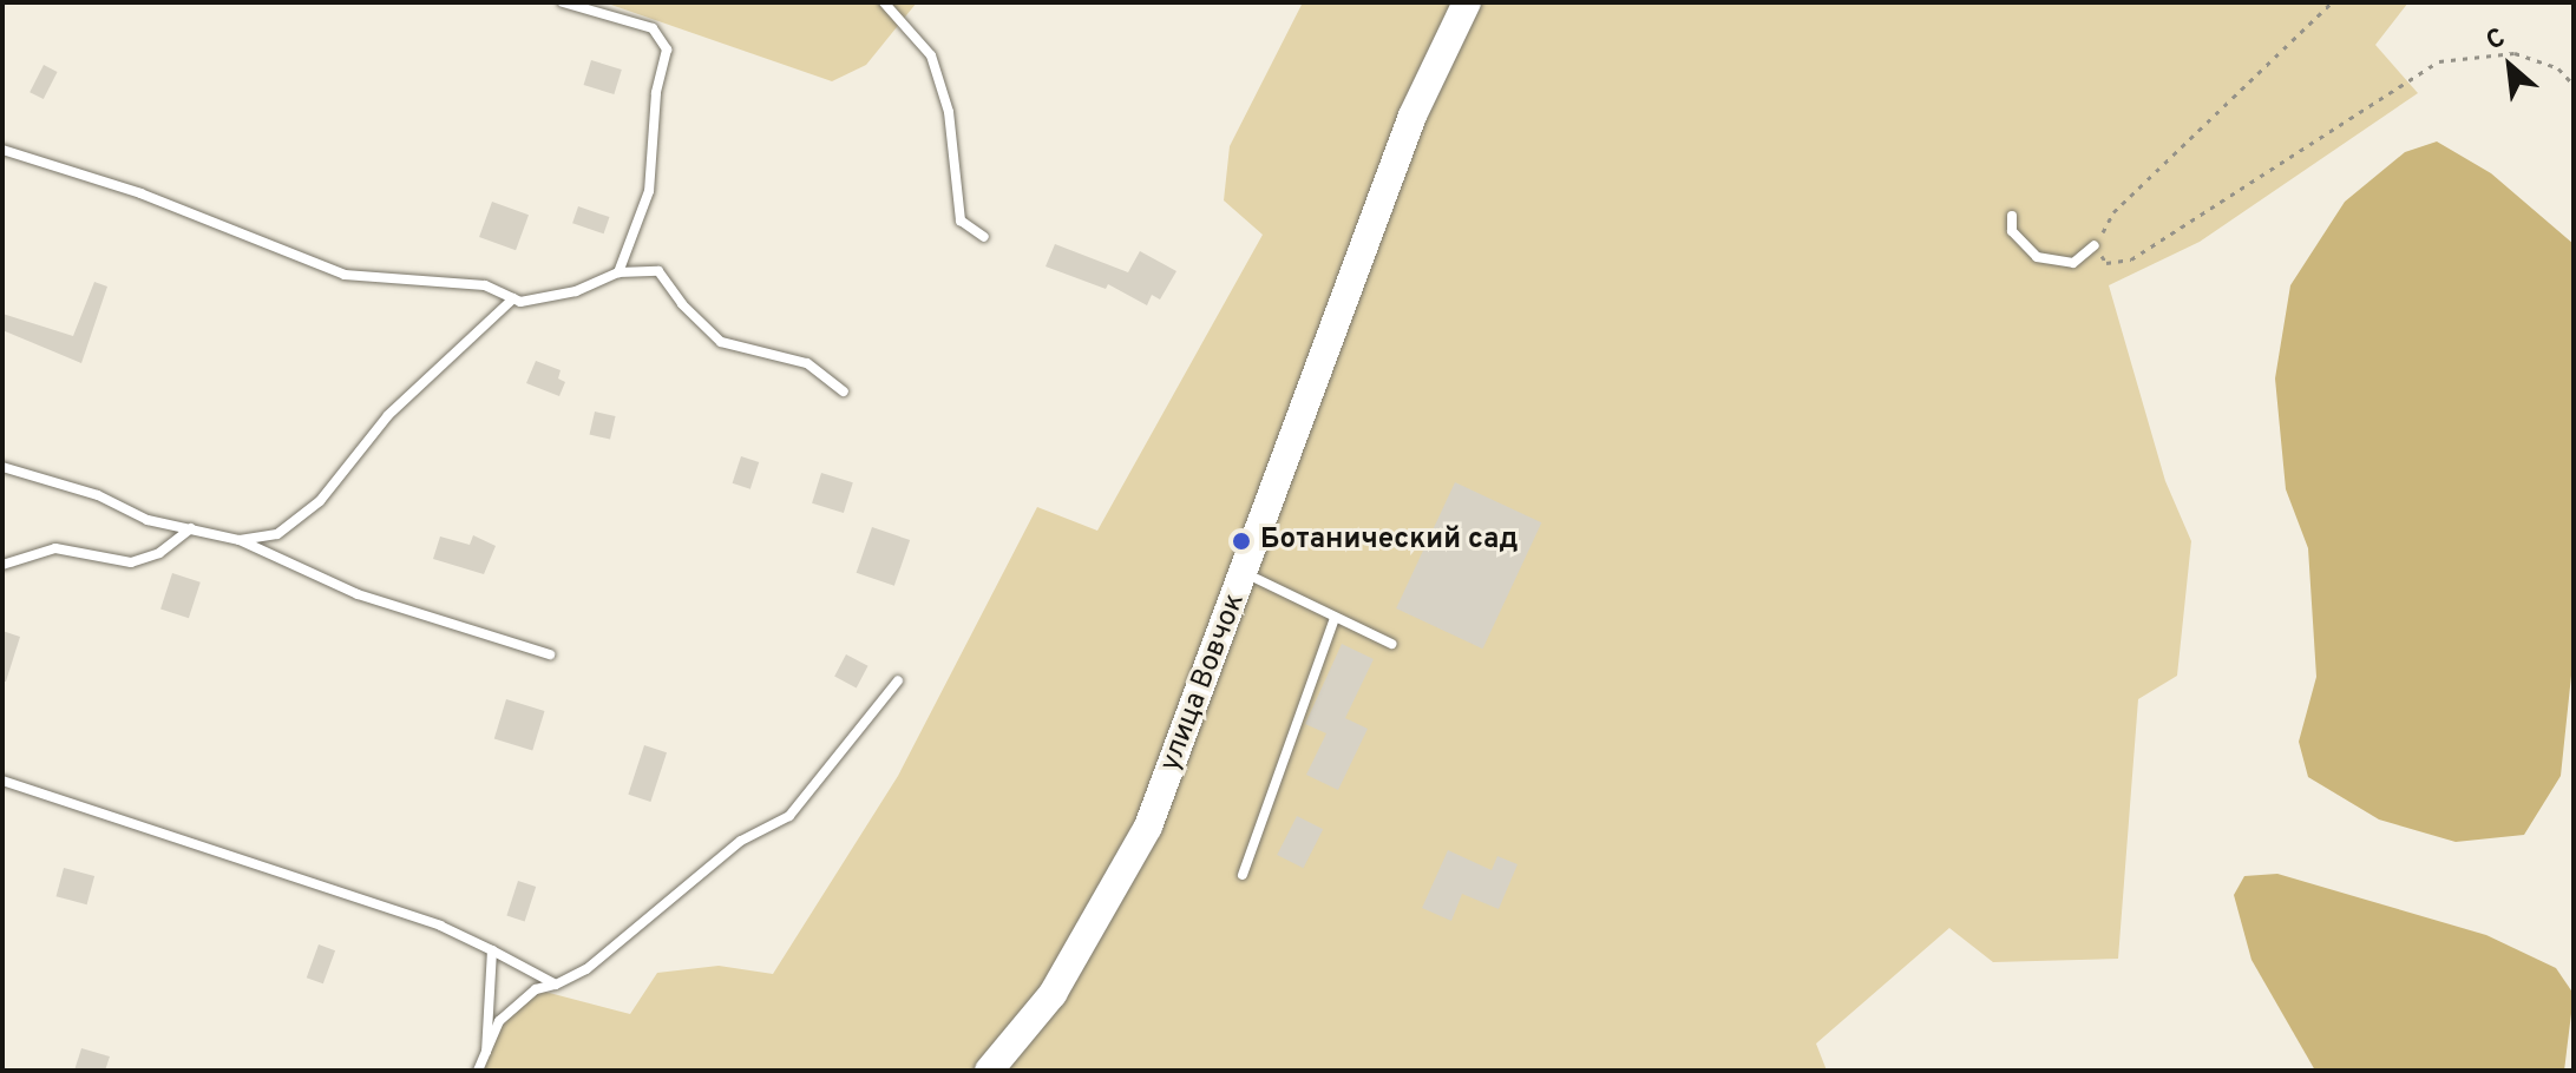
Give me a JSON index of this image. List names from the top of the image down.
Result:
{
  "streets": {
    "street": ["улица Вовчок"]
  },
  "places": ["Ботанический сад"],
  "north": "top left"
}
